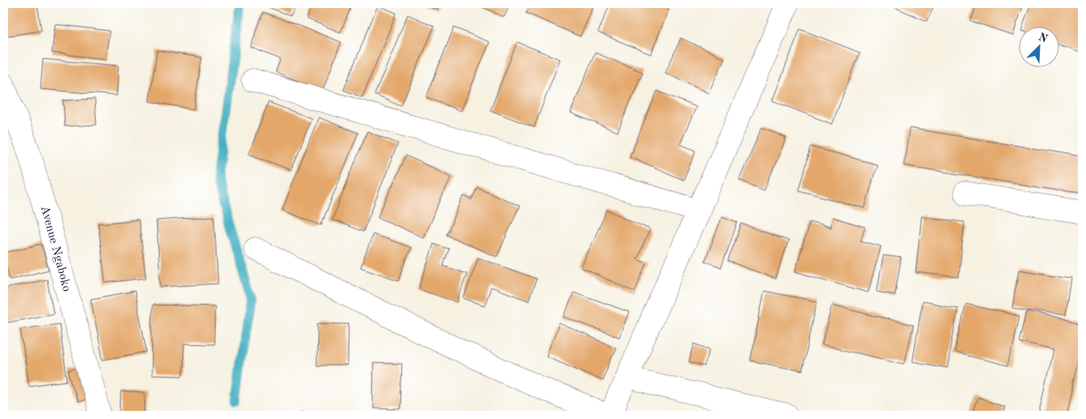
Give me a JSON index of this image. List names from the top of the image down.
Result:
{
  "streets": {
    "street": ["Avenue Ngaboko"]
  },
  "north": "top right"
}
